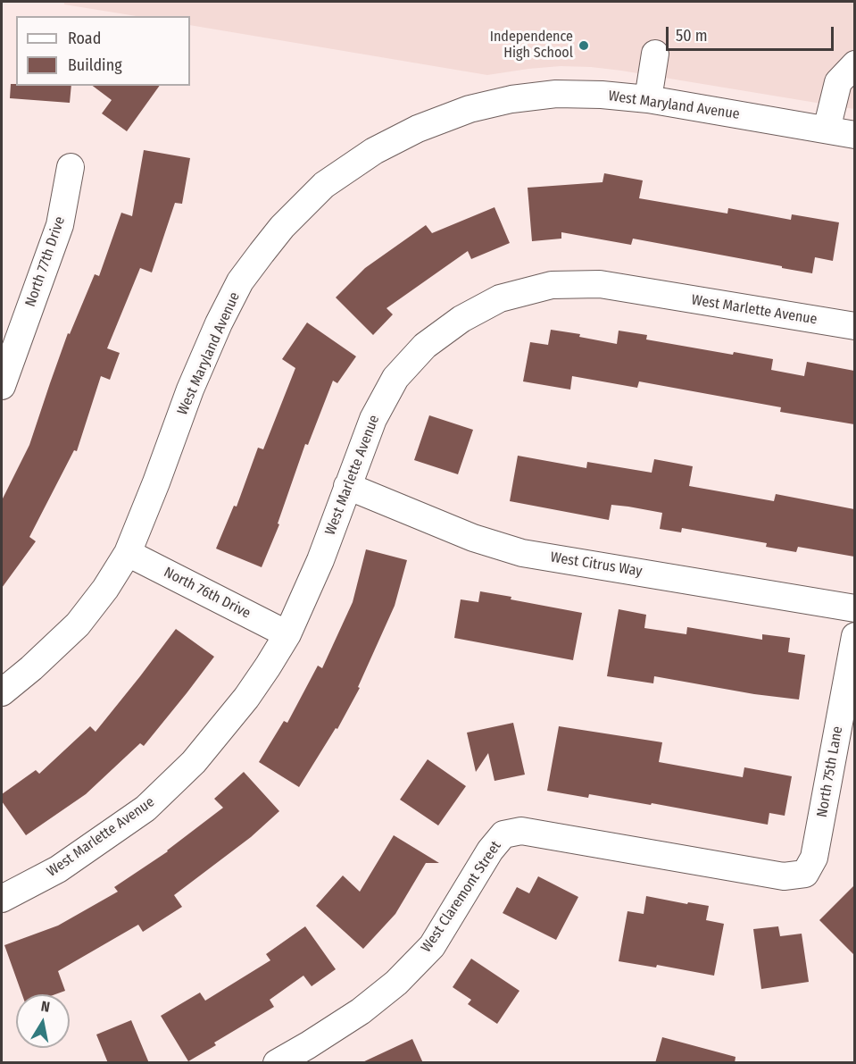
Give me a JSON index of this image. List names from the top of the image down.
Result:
{
  "streets": {
    "street": [
      "West Maryland Avenue",
      "North 77th Drive",
      "West Marlette Avenue",
      "West Citrus Way",
      "North 76th Drive",
      "North 75th Lane",
      "West Claremont Street"
    ]
  },
  "crossings": [
    ["West Maryland Avenue", "North 76th Drive"],
    ["West Marlette Avenue", "West Citrus Way"],
    ["West Marlette Avenue", "North 76th Drive"],
    ["North 75th Lane", "West Claremont Street"]
  ],
  "places": ["Independence High School"],
  "legend": ["Road", "Building"],
  "scale_bar": "50 m",
  "north": "top"
}
